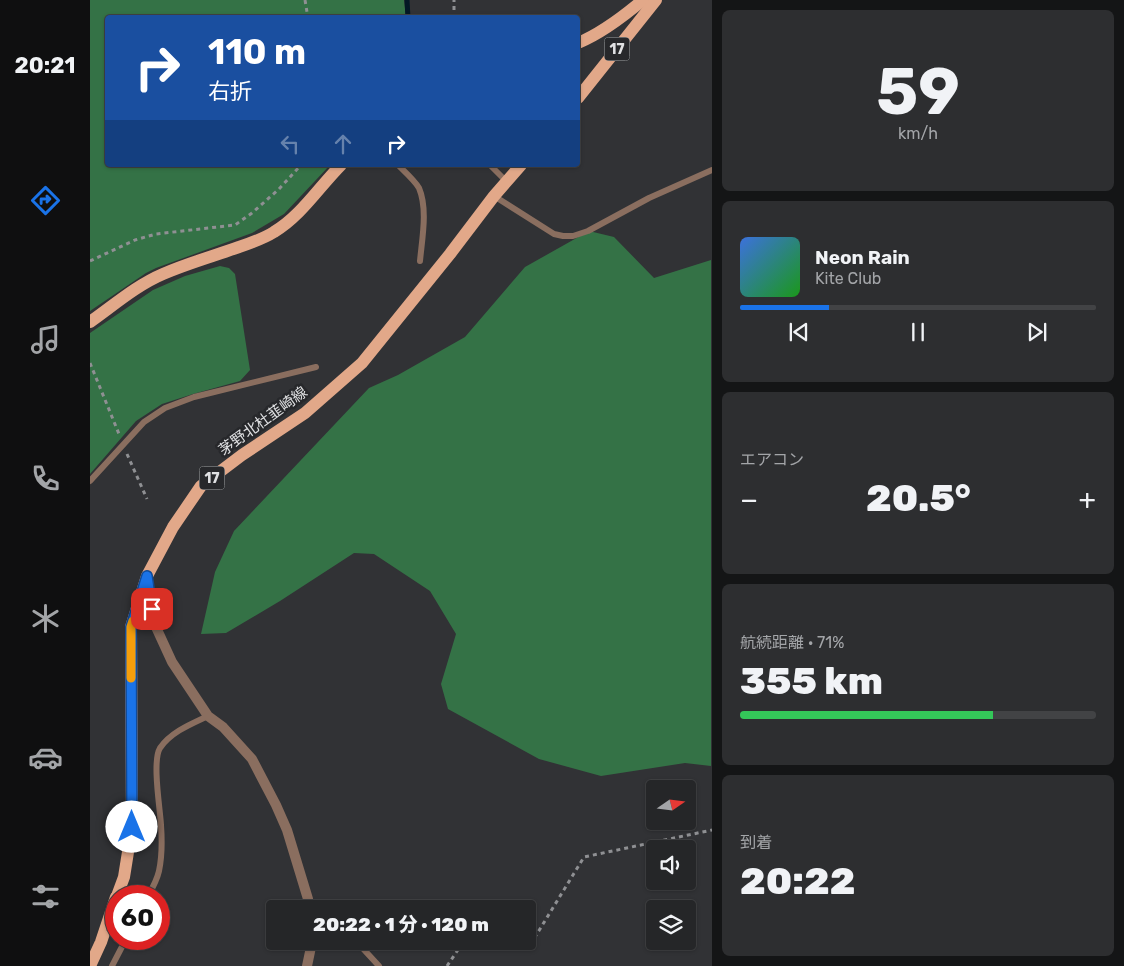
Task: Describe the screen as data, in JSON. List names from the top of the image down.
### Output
{
  "streets": {
    "main road": ["17", "茅野北杜韮崎線"]
  },
  "north": "right",
  "page": {
    "tabs": "20:21",
    "tile": [
      ["59", "km/h"],
      "エアコン",
      ["航続距離 · 71%", "355 km"],
      ["到着", "20:22"]
    ],
    "turn": ["110 m", "右折"],
    "song": ["Neon Rain", "Kite Club"],
    "heat": ["−", "20.5°", "+"],
    "limit": "60",
    "trip": "20:22 · 1 分 · 120 m"
  }
}
